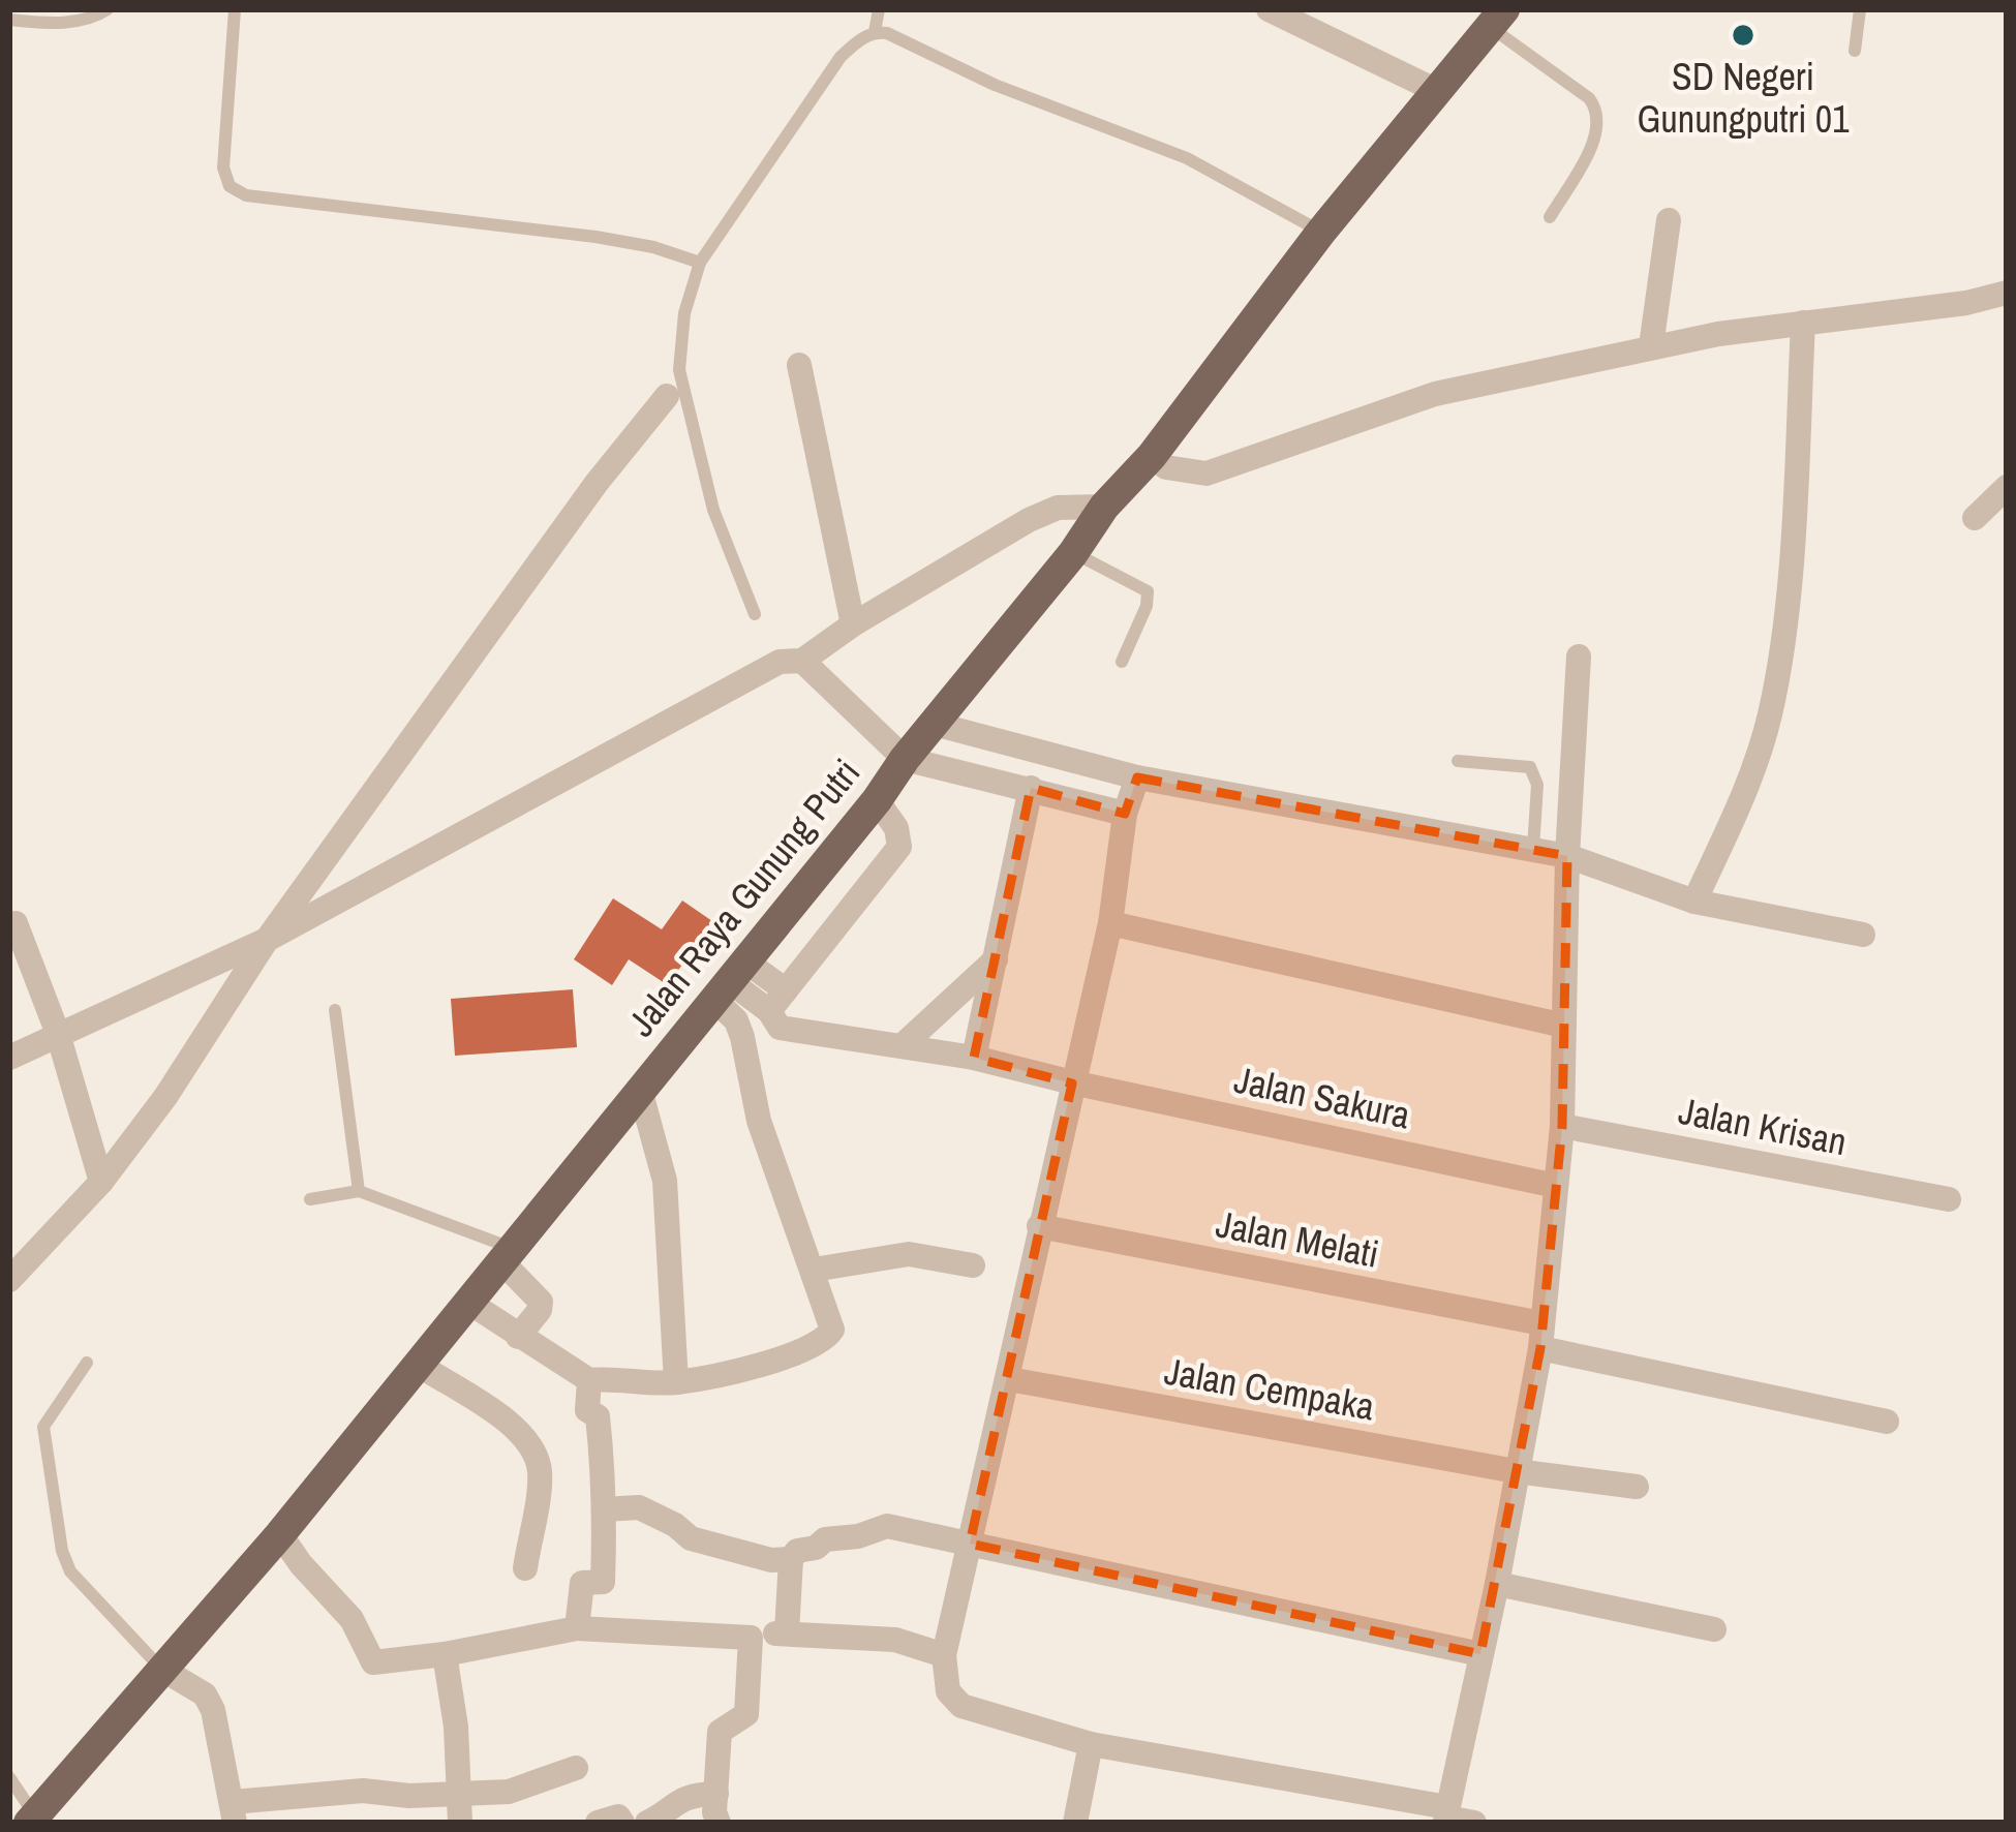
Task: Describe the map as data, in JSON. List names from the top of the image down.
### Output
{
  "streets": {
    "main road": ["Jalan Raya Gunung Putri"],
    "street": [
      "Jalan Sakura",
      "Jalan Krisan",
      "Jalan Melati",
      "Jalan Cempaka"
    ]
  },
  "crossings": [
    ["Jalan Raya Gunung Putri", "Jalan Sakura"]
  ],
  "places": ["SD Negeri Gunungputri 01"]
}
